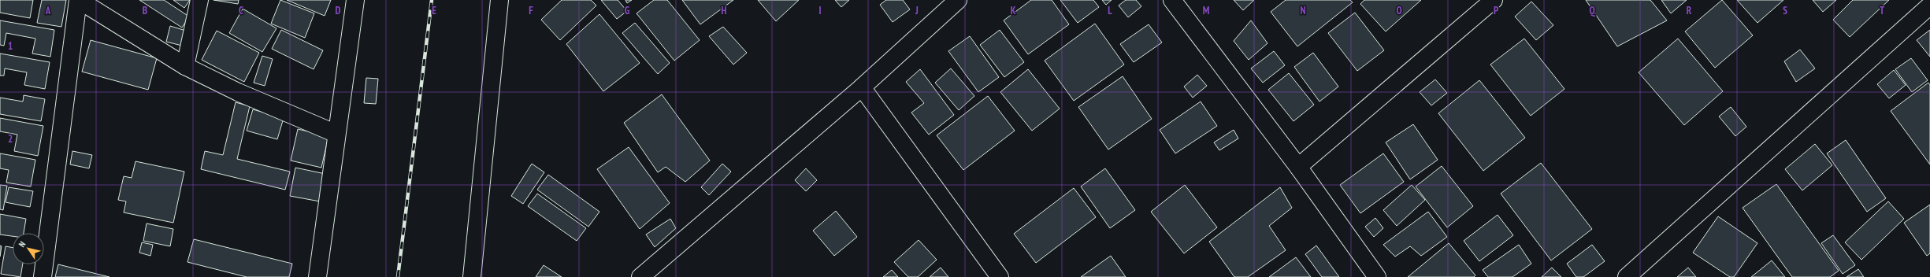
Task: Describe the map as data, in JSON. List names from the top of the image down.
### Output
{
  "north": "top left",
  "grid": {
    "columns": [
      "A",
      "B",
      "C",
      "D",
      "E",
      "F",
      "G",
      "H",
      "I",
      "J",
      "K",
      "L",
      "M",
      "N",
      "O",
      "P",
      "Q",
      "R",
      "S",
      "T"
    ],
    "rows": ["1", "2"]
  }
}
